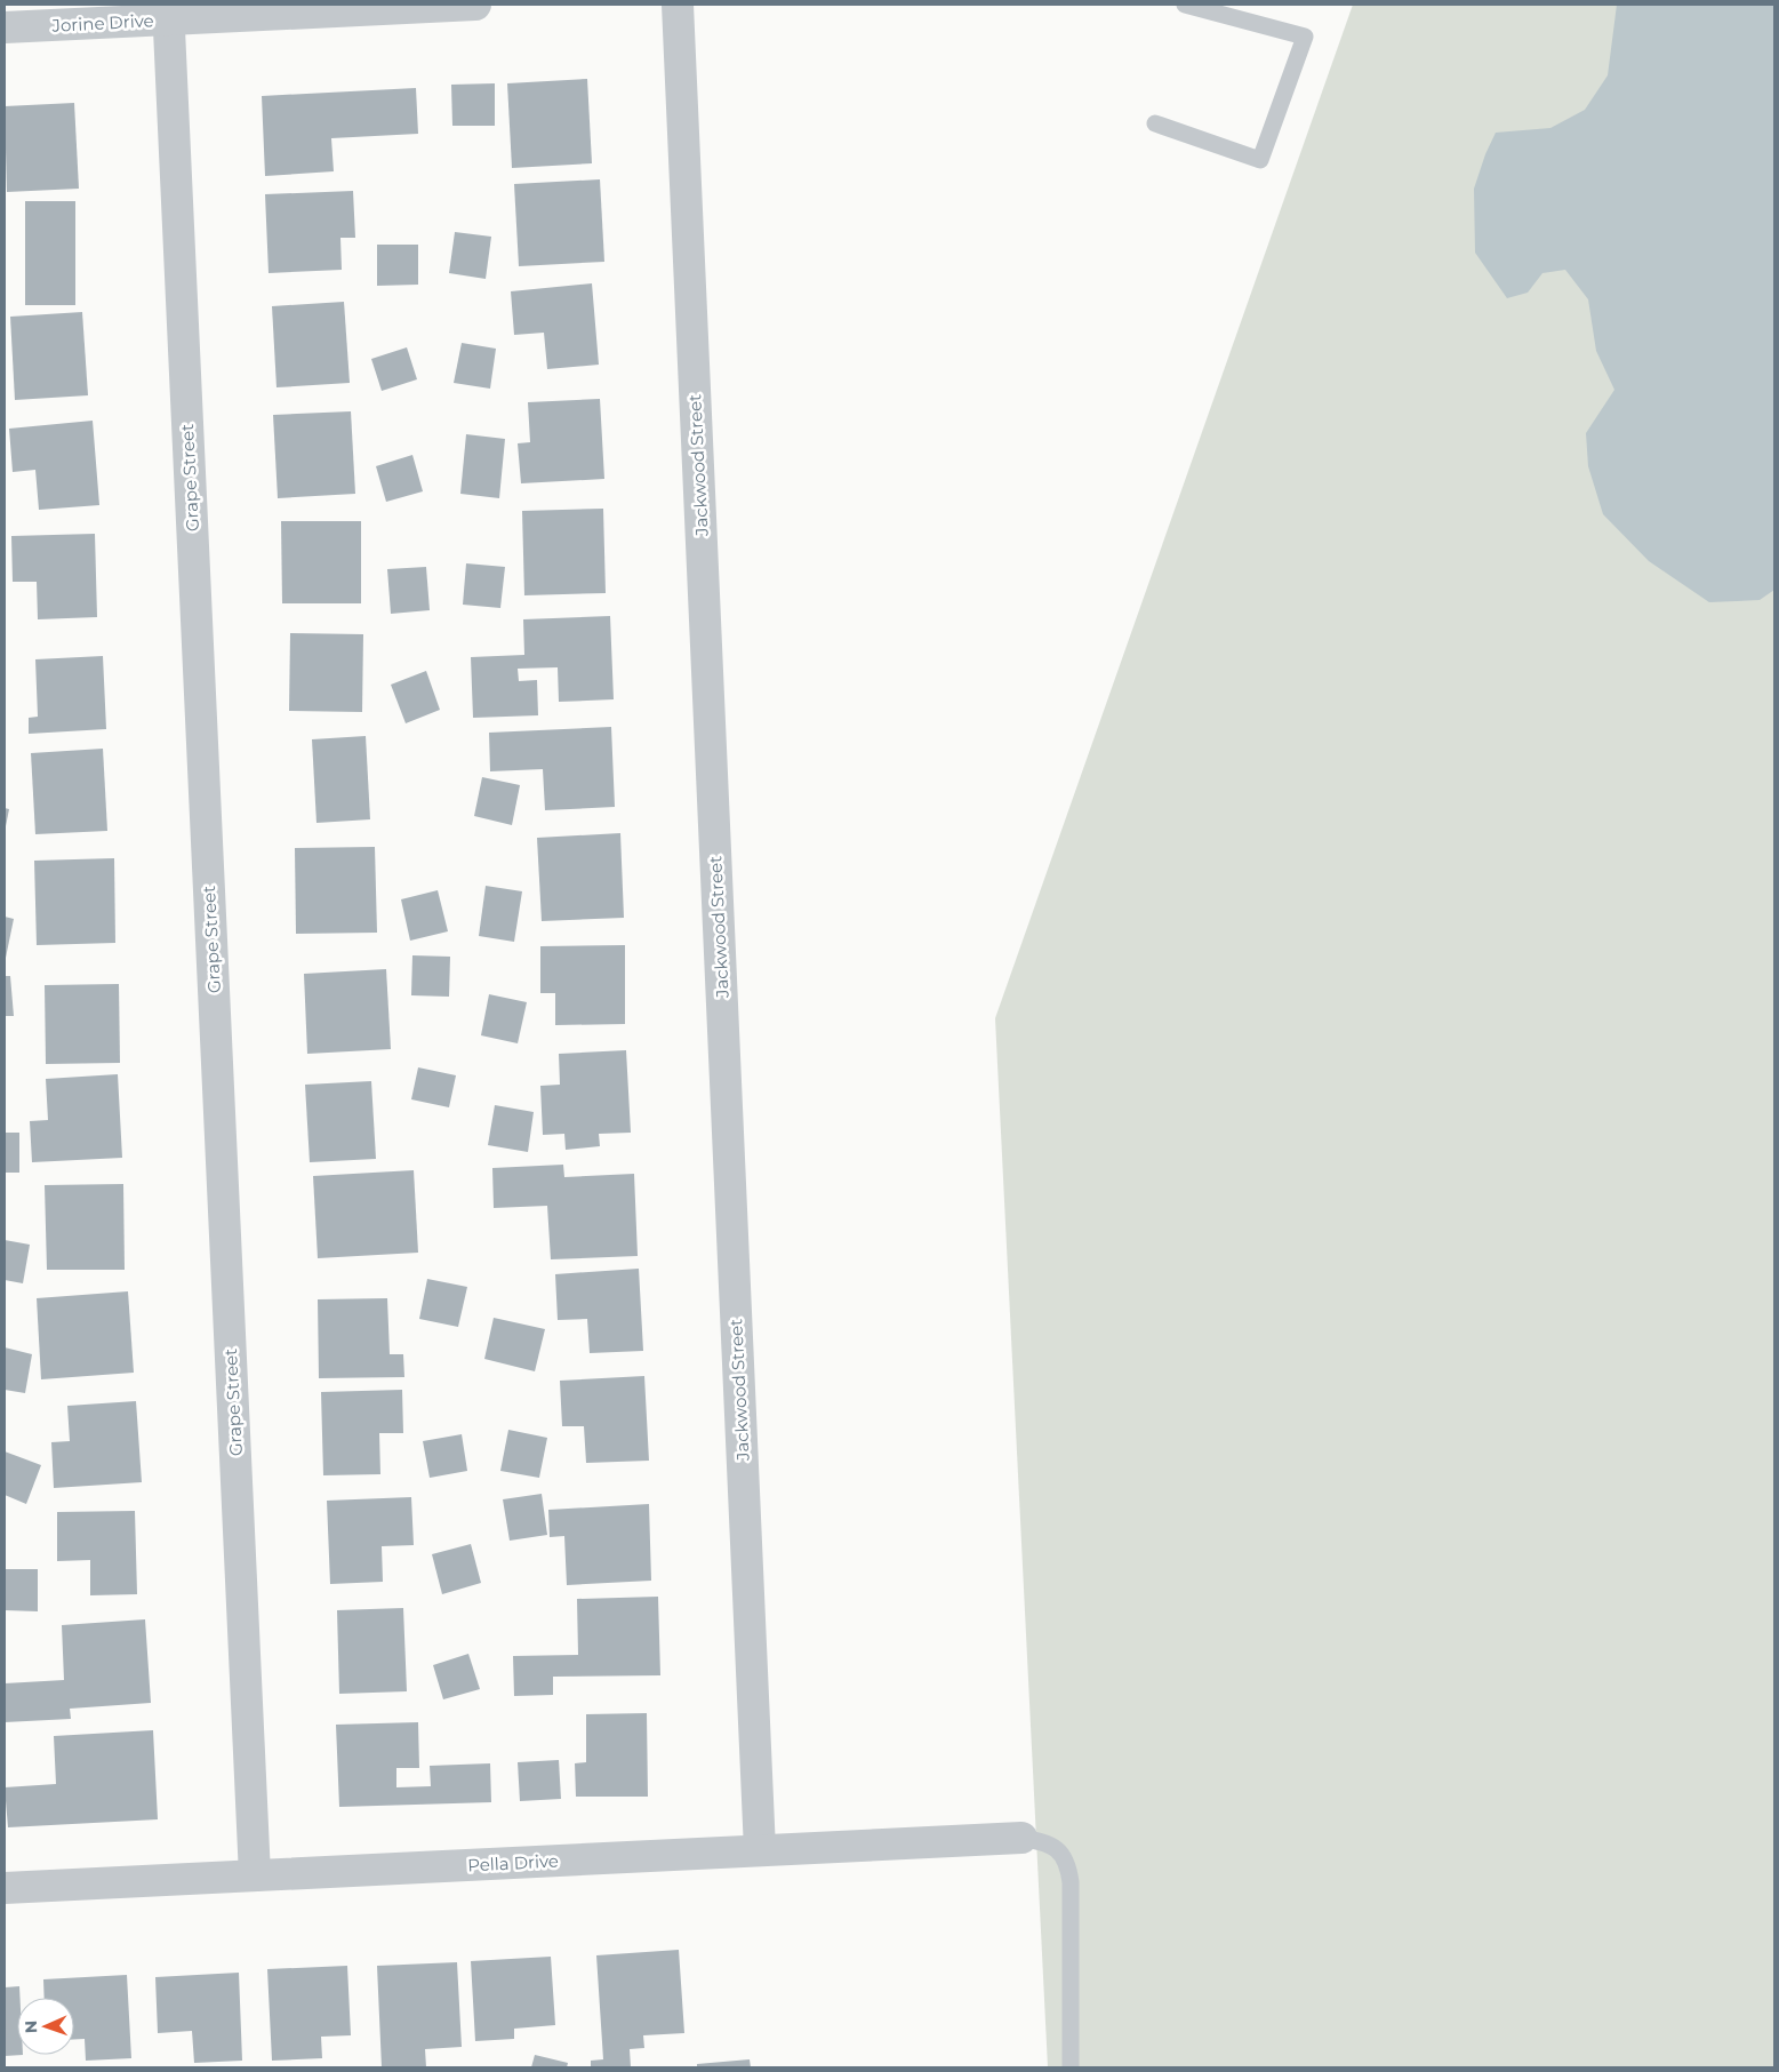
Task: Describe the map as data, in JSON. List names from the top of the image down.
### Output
{
  "streets": {
    "street": [
      "Jorine Drive",
      "Jackwood Street",
      "Grape Street",
      "Pella Drive"
    ]
  },
  "crossings": [
    ["Jorine Drive", "Grape Street"],
    ["Jackwood Street", "Pella Drive"],
    ["Grape Street", "Pella Drive"]
  ],
  "north": "left"
}
